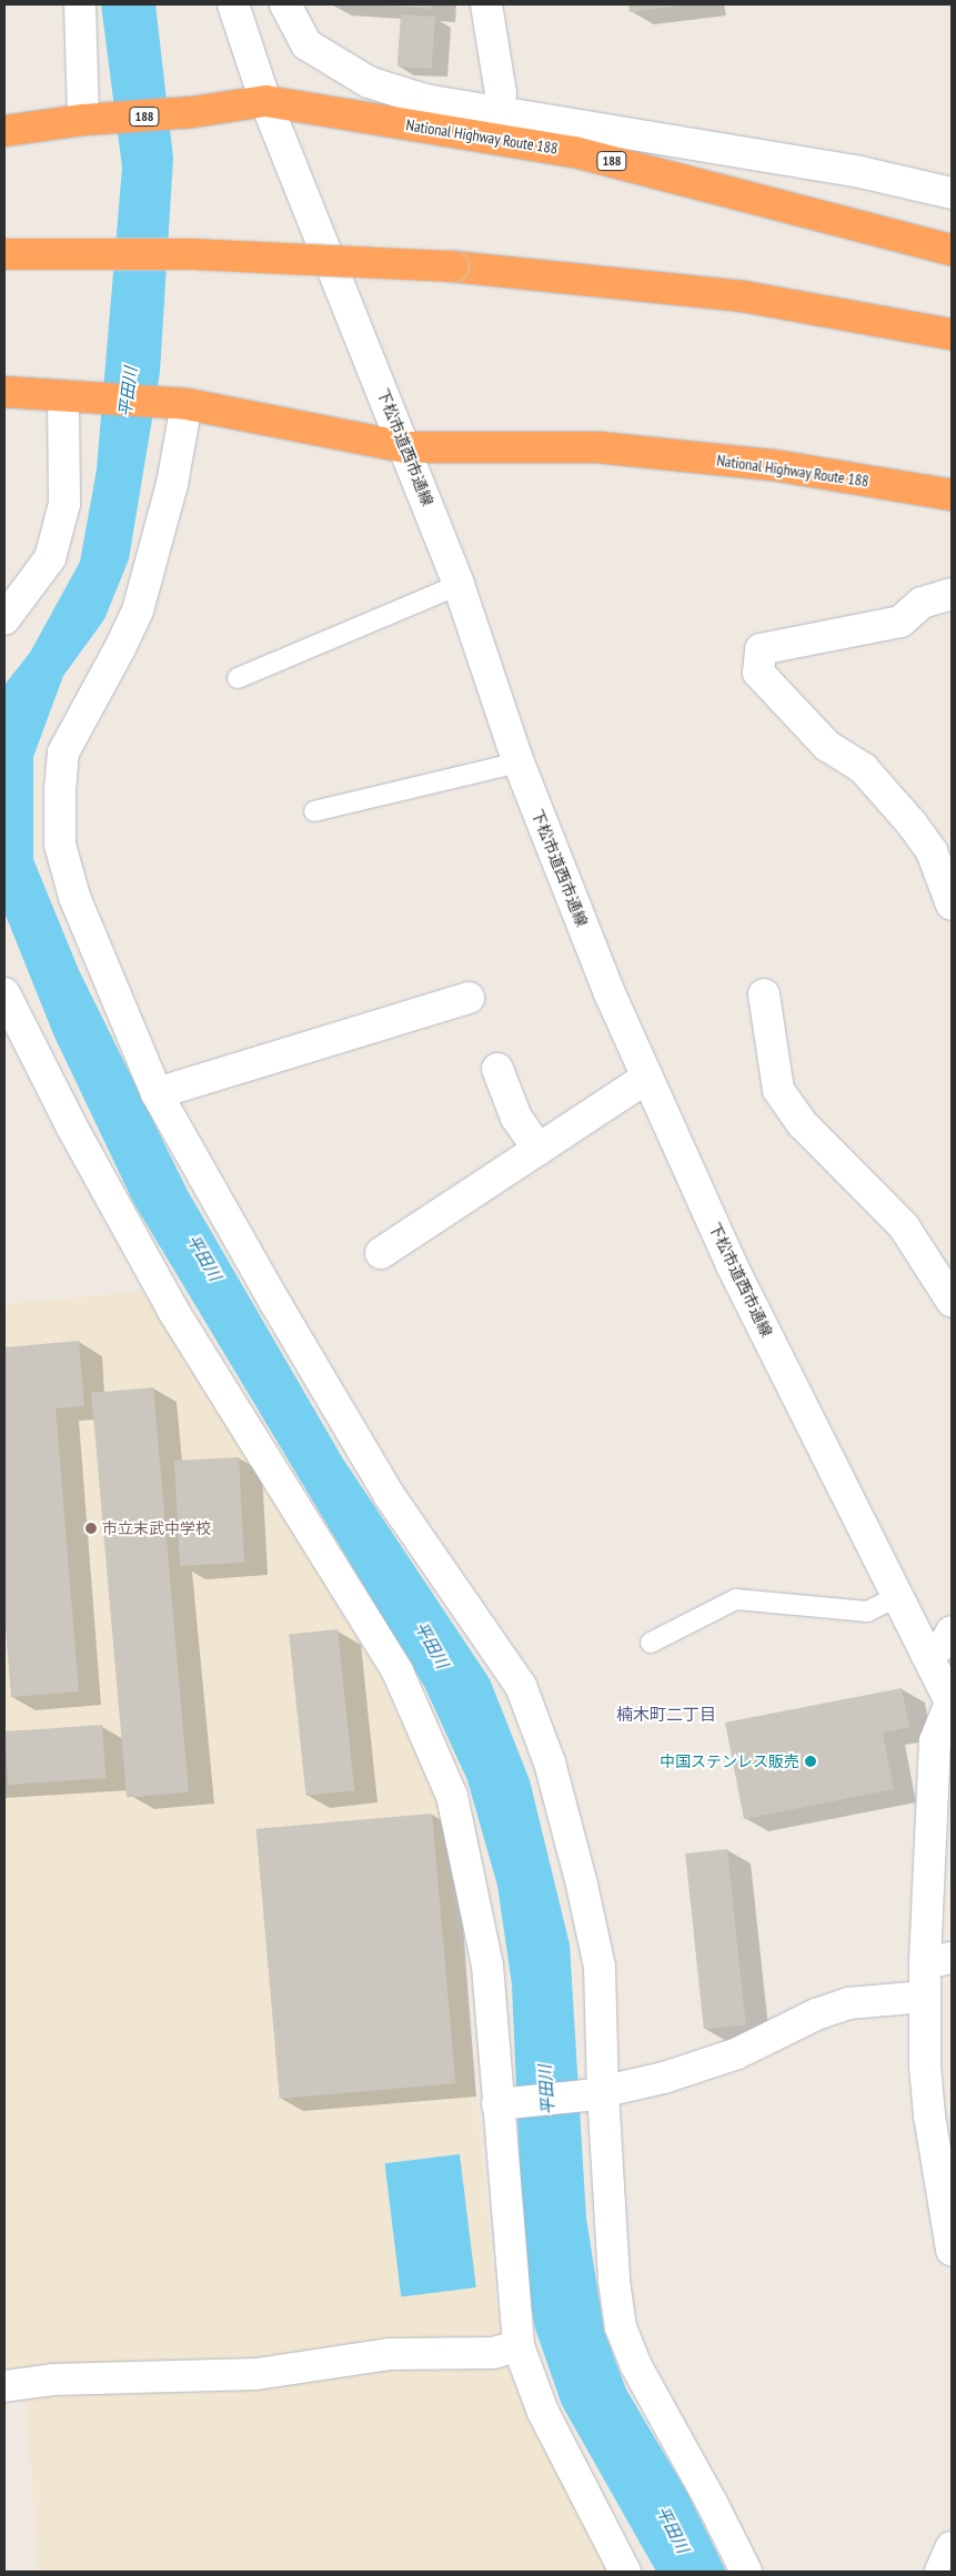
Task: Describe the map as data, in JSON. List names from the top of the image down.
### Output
{
  "streets": {
    "highway": ["188", "National Highway Route 188"],
    "street": ["下松市道西市通線"]
  },
  "crossings": [
    ["National Highway Route 188", "下松市道西市通線"]
  ],
  "districts": ["楠木町二丁目"],
  "water": ["平田川"],
  "places": ["市立末武中学校", "中国ステンレス販売"]
}
